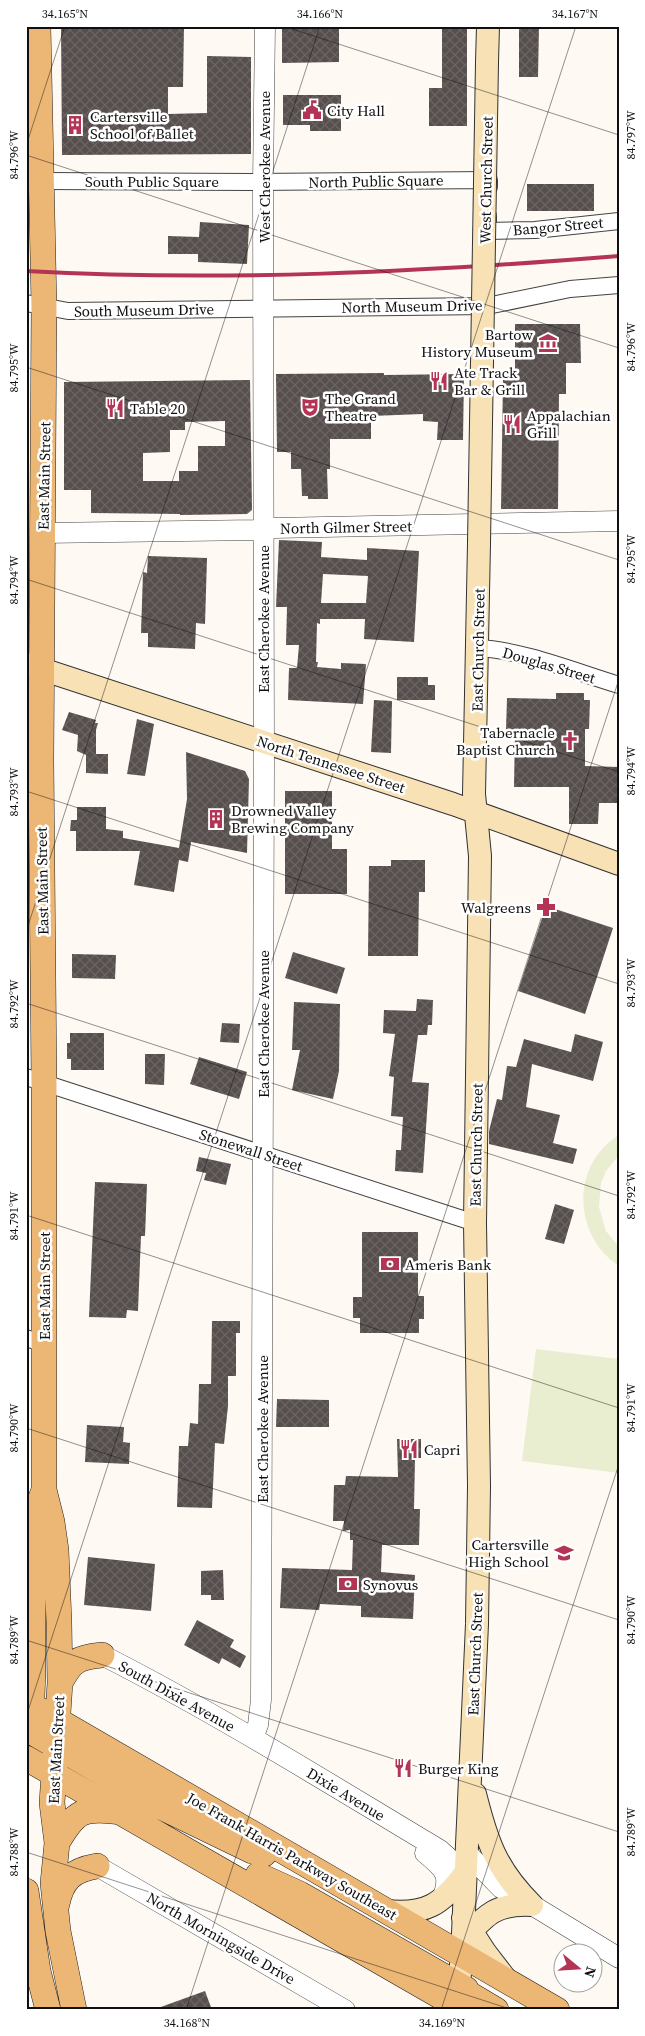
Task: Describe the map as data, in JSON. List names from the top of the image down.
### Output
{
  "streets": {
    "main road": [
      "West Church Street",
      "East Main Street",
      "East Church Street",
      "North Tennessee Street",
      "Joe Frank Harris Parkway Southeast"
    ],
    "street": [
      "West Cherokee Avenue",
      "South Public Square",
      "North Public Square",
      "Bangor Street",
      "North Museum Drive",
      "South Museum Drive",
      "North Gilmer Street",
      "East Cherokee Avenue",
      "Douglas Street",
      "Stonewall Street",
      "South Dixie Avenue",
      "Dixie Avenue",
      "North Morningside Drive"
    ]
  },
  "crossings": [
    ["West Cherokee Avenue", "South Public Square"],
    ["West Cherokee Avenue", "North Public Square"],
    ["West Cherokee Avenue", "North Museum Drive"],
    ["West Cherokee Avenue", "South Museum Drive"],
    ["West Cherokee Avenue", "East Cherokee Avenue"],
    ["West Church Street", "East Church Street"],
    ["South Public Square", "North Public Square"],
    ["South Public Square", "East Main Street"],
    ["North Public Square", "Bangor Street"],
    ["North Museum Drive", "South Museum Drive"],
    ["North Museum Drive", "East Cherokee Avenue"],
    ["North Museum Drive", "East Church Street"],
    ["South Museum Drive", "East Main Street"],
    ["South Museum Drive", "East Cherokee Avenue"],
    ["East Main Street", "North Gilmer Street"],
    ["East Main Street", "North Tennessee Street"],
    ["East Main Street", "Stonewall Street"],
    ["East Main Street", "Joe Frank Harris Parkway Southeast"],
    ["North Gilmer Street", "East Cherokee Avenue"],
    ["North Gilmer Street", "East Church Street"],
    ["East Cherokee Avenue", "North Tennessee Street"],
    ["East Cherokee Avenue", "Stonewall Street"],
    ["East Cherokee Avenue", "South Dixie Avenue"],
    ["East Cherokee Avenue", "Dixie Avenue"],
    ["East Church Street", "Douglas Street"],
    ["East Church Street", "North Tennessee Street"],
    ["East Church Street", "Stonewall Street"],
    ["East Church Street", "Dixie Avenue"],
    ["East Church Street", "Joe Frank Harris Parkway Southeast"],
    ["South Dixie Avenue", "Dixie Avenue"]
  ],
  "places": {
    "public building": ["City Hall"],
    "building": ["Cartersville School of Ballet", "Drowned Valley Brewing Company"],
    "museum": ["Bartow History Museum"],
    "restaurant": [
      "Ate Track Bar & Grill",
      "Table 20",
      "Appalachian Grill",
      "Capri",
      "Burger King"
    ],
    "theatre": ["The Grand Theatre"],
    "church": ["Tabernacle Baptist Church"],
    "pharmacy": ["Walgreens"],
    "bank": ["Ameris Bank", "Synovus"],
    "school or university": ["Cartersville High School"]
  },
  "north": "right",
  "coordinates": [
    "34.165°N",
    "34.166°N",
    "34.167°N",
    "84.797°W",
    "84.796°W",
    "84.795°W",
    "84.794°W",
    "84.793°W",
    "84.792°W",
    "84.791°W",
    "84.790°W",
    "84.789°W",
    "84.788°W",
    "34.168°N",
    "34.169°N"
  ]
}
